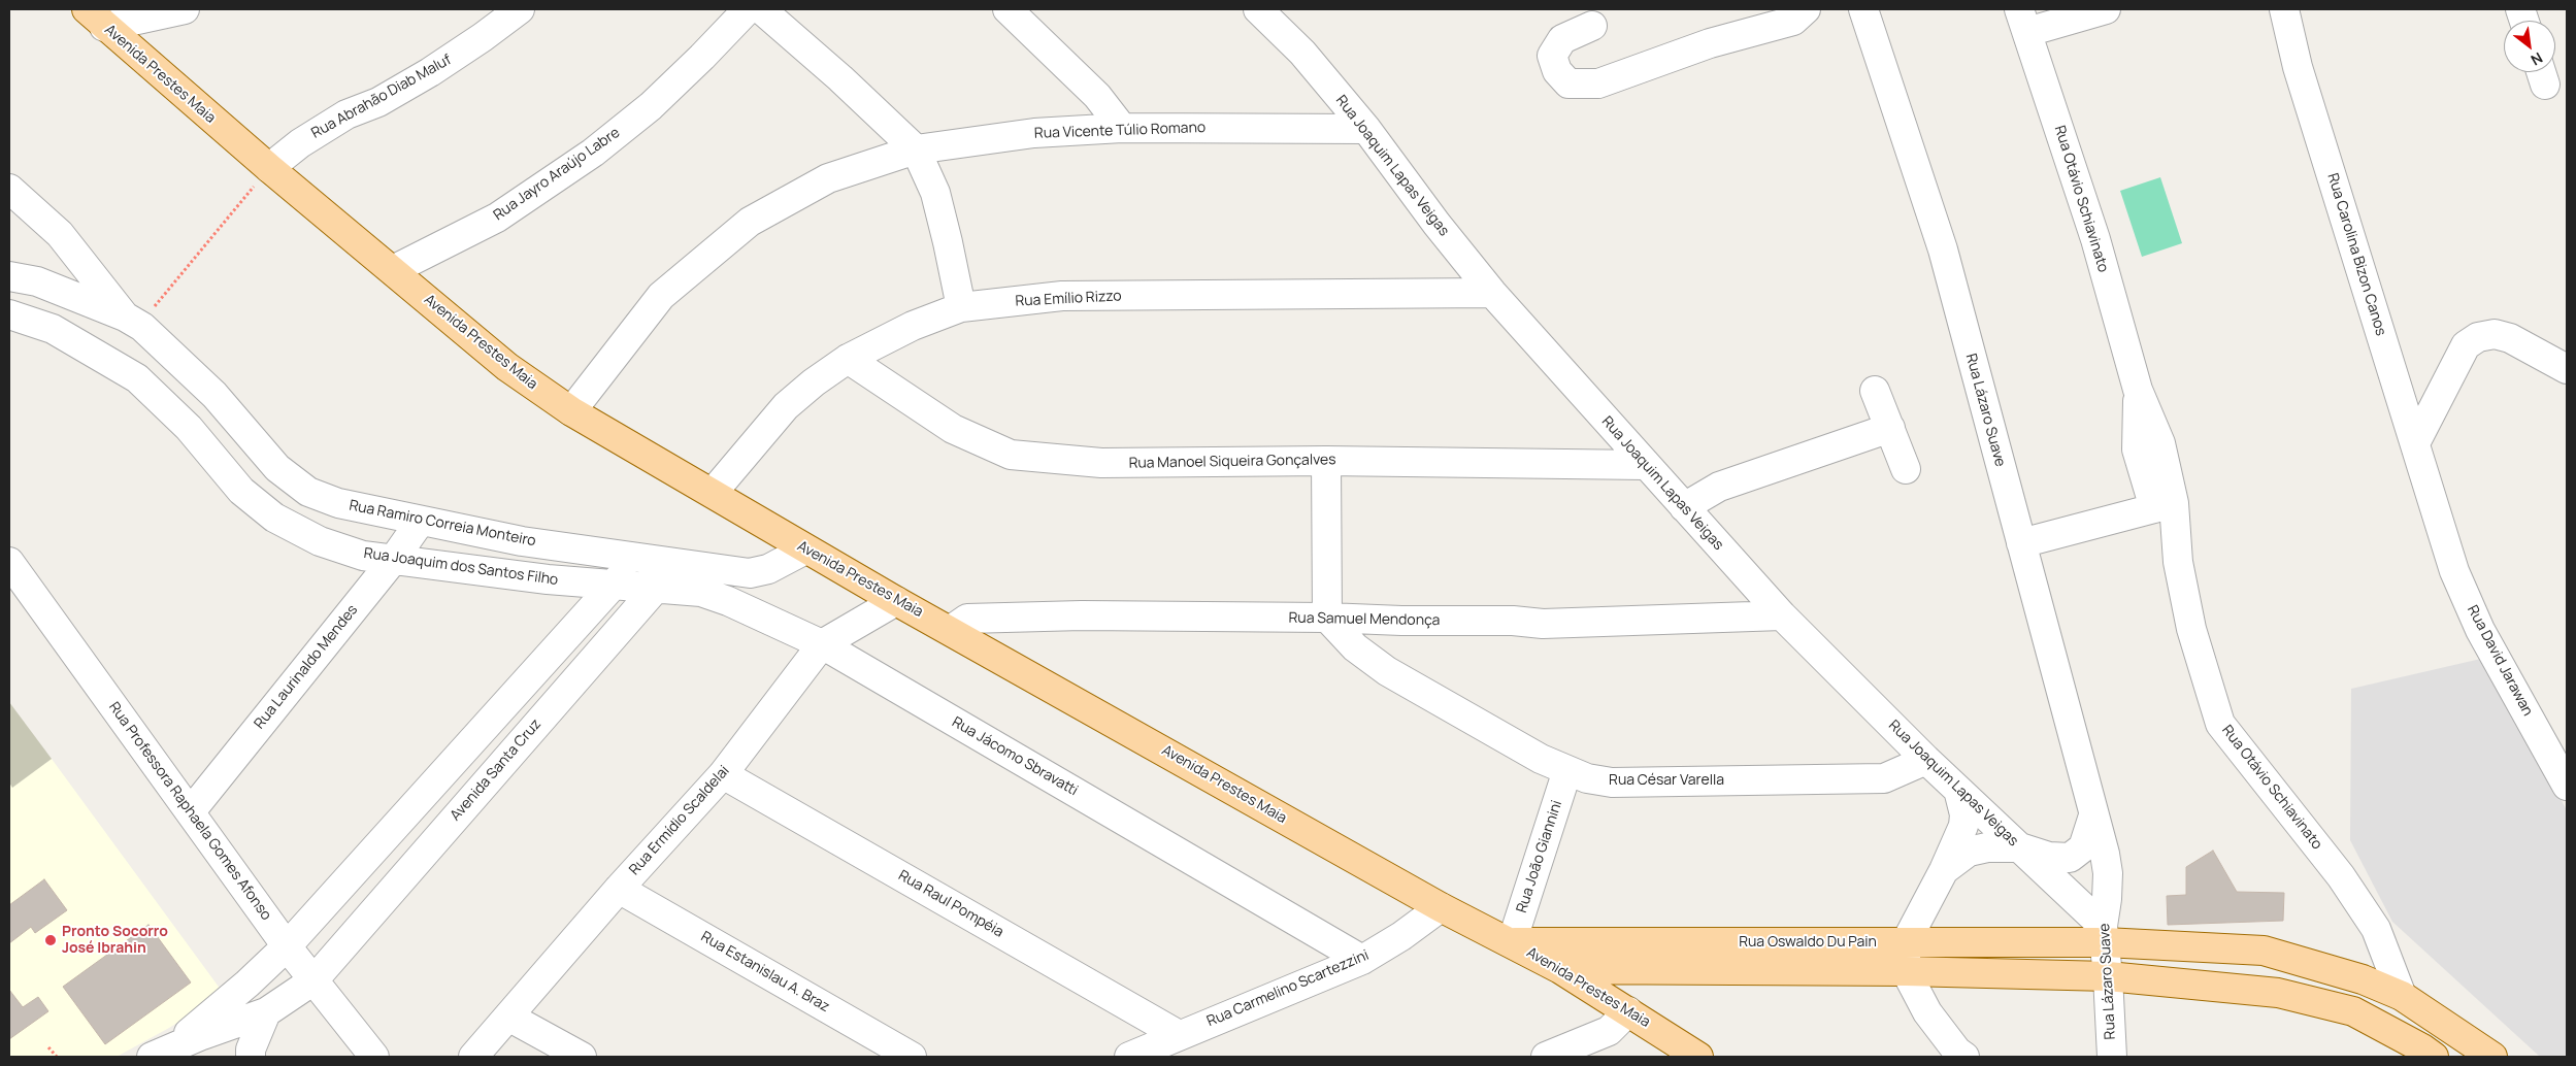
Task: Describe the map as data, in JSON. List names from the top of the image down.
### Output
{
  "streets": {
    "main road": ["Avenida Prestes Maia", "Rua Oswaldo Du Pain"],
    "street": [
      "Rua Abrahão Diab Maluf",
      "Rua Vicente Túlio Romano",
      "Rua Joaquim Lapas Veigas",
      "Rua Jayro Araújo Labre",
      "Rua Otávio Schiavinato",
      "Rua Carolina Bizon Canos",
      "Rua Emílio Rizzo",
      "Rua Lázaro Suave",
      "Rua Manoel Siqueira Gonçalves",
      "Rua Ramiro Correia Monteiro",
      "Rua Joaquim dos Santos Filho",
      "Rua Samuel Mendonça",
      "Rua David Jarawan",
      "Rua Laurinaldo Mendes",
      "Rua Jácomo Sbravatti",
      "Avenida Santa Cruz",
      "Rua César Varella",
      "Rua Professora Raphaela Gomes Afonso",
      "Rua Ermídio Scaldelai",
      "Rua João Giannini",
      "Rua Raul Pompéia",
      "Rua Estanislau A. Braz",
      "Rua Carmelino Scartezzini"
    ]
  },
  "crossings": [
    ["Avenida Prestes Maia", "Rua Abrahão Diab Maluf"],
    ["Avenida Prestes Maia", "Rua Vicente Túlio Romano"],
    ["Avenida Prestes Maia", "Rua Jayro Araújo Labre"],
    ["Avenida Prestes Maia", "Rua Emílio Rizzo"],
    ["Avenida Prestes Maia", "Rua Ramiro Correia Monteiro"],
    ["Avenida Prestes Maia", "Rua Samuel Mendonça"],
    ["Avenida Prestes Maia", "Rua Ermídio Scaldelai"],
    ["Avenida Prestes Maia", "Rua João Giannini"],
    ["Avenida Prestes Maia", "Rua Oswaldo Du Pain"],
    ["Avenida Prestes Maia", "Rua Carmelino Scartezzini"],
    ["Rua Vicente Túlio Romano", "Rua Joaquim Lapas Veigas"],
    ["Rua Joaquim Lapas Veigas", "Rua Emílio Rizzo"],
    ["Rua Joaquim Lapas Veigas", "Rua Lázaro Suave"],
    ["Rua Joaquim Lapas Veigas", "Rua Manoel Siqueira Gonçalves"],
    ["Rua Joaquim Lapas Veigas", "Rua Samuel Mendonça"],
    ["Rua Joaquim Lapas Veigas", "Rua César Varella"],
    ["Rua Joaquim Lapas Veigas", "Rua Oswaldo Du Pain"],
    ["Rua Otávio Schiavinato", "Rua Oswaldo Du Pain"],
    ["Rua Carolina Bizon Canos", "Rua David Jarawan"],
    ["Rua Emílio Rizzo", "Rua Manoel Siqueira Gonçalves"],
    ["Rua Lázaro Suave", "Rua Oswaldo Du Pain"],
    ["Rua Ramiro Correia Monteiro", "Rua Laurinaldo Mendes"],
    ["Rua Ramiro Correia Monteiro", "Avenida Santa Cruz"],
    ["Rua Joaquim dos Santos Filho", "Rua Laurinaldo Mendes"],
    ["Rua Joaquim dos Santos Filho", "Rua Jácomo Sbravatti"],
    ["Rua Joaquim dos Santos Filho", "Avenida Santa Cruz"],
    ["Rua Samuel Mendonça", "Rua César Varella"],
    ["Rua Laurinaldo Mendes", "Rua Professora Raphaela Gomes Afonso"],
    ["Rua Jácomo Sbravatti", "Avenida Santa Cruz"],
    ["Rua Jácomo Sbravatti", "Rua Ermídio Scaldelai"],
    ["Rua Jácomo Sbravatti", "Rua Carmelino Scartezzini"],
    ["Avenida Santa Cruz", "Rua Professora Raphaela Gomes Afonso"],
    ["Rua César Varella", "Rua João Giannini"],
    ["Rua Ermídio Scaldelai", "Rua Raul Pompéia"],
    ["Rua Ermídio Scaldelai", "Rua Estanislau A. Braz"],
    ["Rua João Giannini", "Rua Oswaldo Du Pain"],
    ["Rua Raul Pompéia", "Rua Carmelino Scartezzini"]
  ],
  "places": ["Pronto Socorro José Ibrahin"],
  "north": "bottom right"
}
